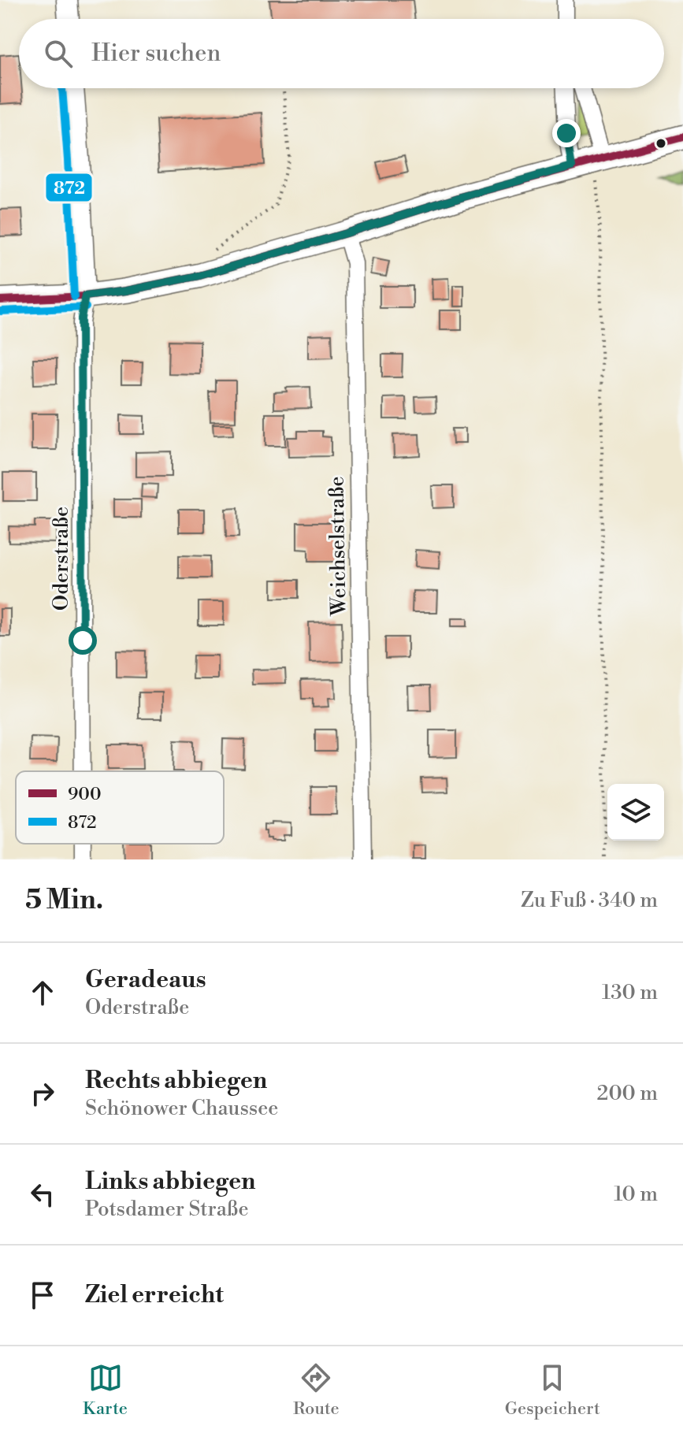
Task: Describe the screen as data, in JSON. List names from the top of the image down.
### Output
{
  "streets": {
    "street": ["Weichselstraße", "Oderstraße"]
  },
  "lines": ["transit line 872", "transit line 900"],
  "legend": ["900", "872"],
  "page": {
    "search": "Hier suchen",
    "heading": ["5 Min.", "Zu Fuß · 340 m"],
    "list": [
      ["Geradeaus", "Oderstraße", "130 m"],
      ["Rechts abbiegen", "Schönower Chaussee", "200 m"],
      ["Links abbiegen", "Potsdamer Straße", "10 m"],
      "Ziel erreicht"
    ],
    "nav": ["Karte", "Route", "Gespeichert"]
  }
}
